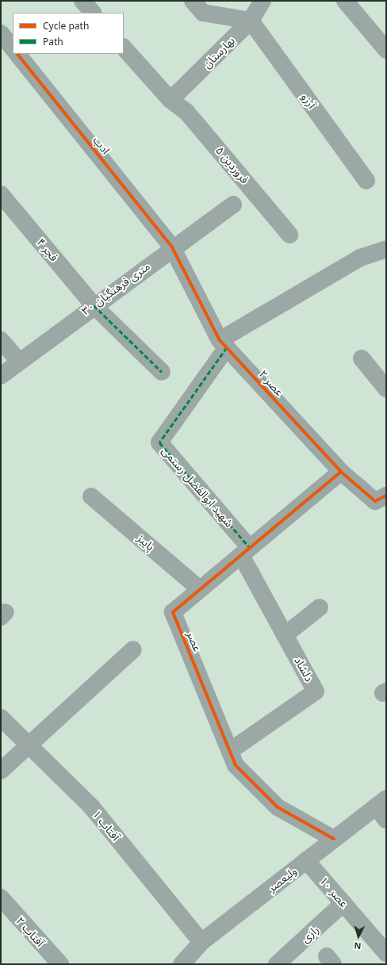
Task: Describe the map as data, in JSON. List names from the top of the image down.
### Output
{
  "streets": {
    "street": [
      "بهارستان",
      "آرزو",
      "ادب",
      "فروردین ۵",
      "فجر ۴",
      "۳۰ متری فرهنگیان",
      "عصر ۲",
      "شهید ابوالفضل رستمی",
      "پاییز",
      "عصر",
      "دلشاد",
      "آفتاب ۱",
      "ولیعصر",
      "عصر ۱۰",
      "آفتاب ۲",
      "رازی"
    ]
  },
  "crossings": [
    ["بهارستان", "آرزو"],
    ["بهارستان", "فروردین ۵"],
    ["ادب", "۳۰ متری فرهنگیان"],
    ["ادب", "عصر ۲"],
    ["فجر ۴", "۳۰ متری فرهنگیان"],
    ["۳۰ متری فرهنگیان", "عصر ۲"],
    ["عصر ۲", "شهید ابوالفضل رستمی"],
    ["عصر ۲", "عصر"],
    ["شهید ابوالفضل رستمی", "عصر"],
    ["شهید ابوالفضل رستمی", "دلشاد"],
    ["پاییز", "عصر"],
    ["عصر", "دلشاد"],
    ["عصر", "ولیعصر"],
    ["آفتاب ۱", "ولیعصر"],
    ["ولیعصر", "عصر ۱۰"],
    ["عصر ۱۰", "رازی"]
  ],
  "legend": ["Cycle path", "Path"],
  "north": "bottom"
}
